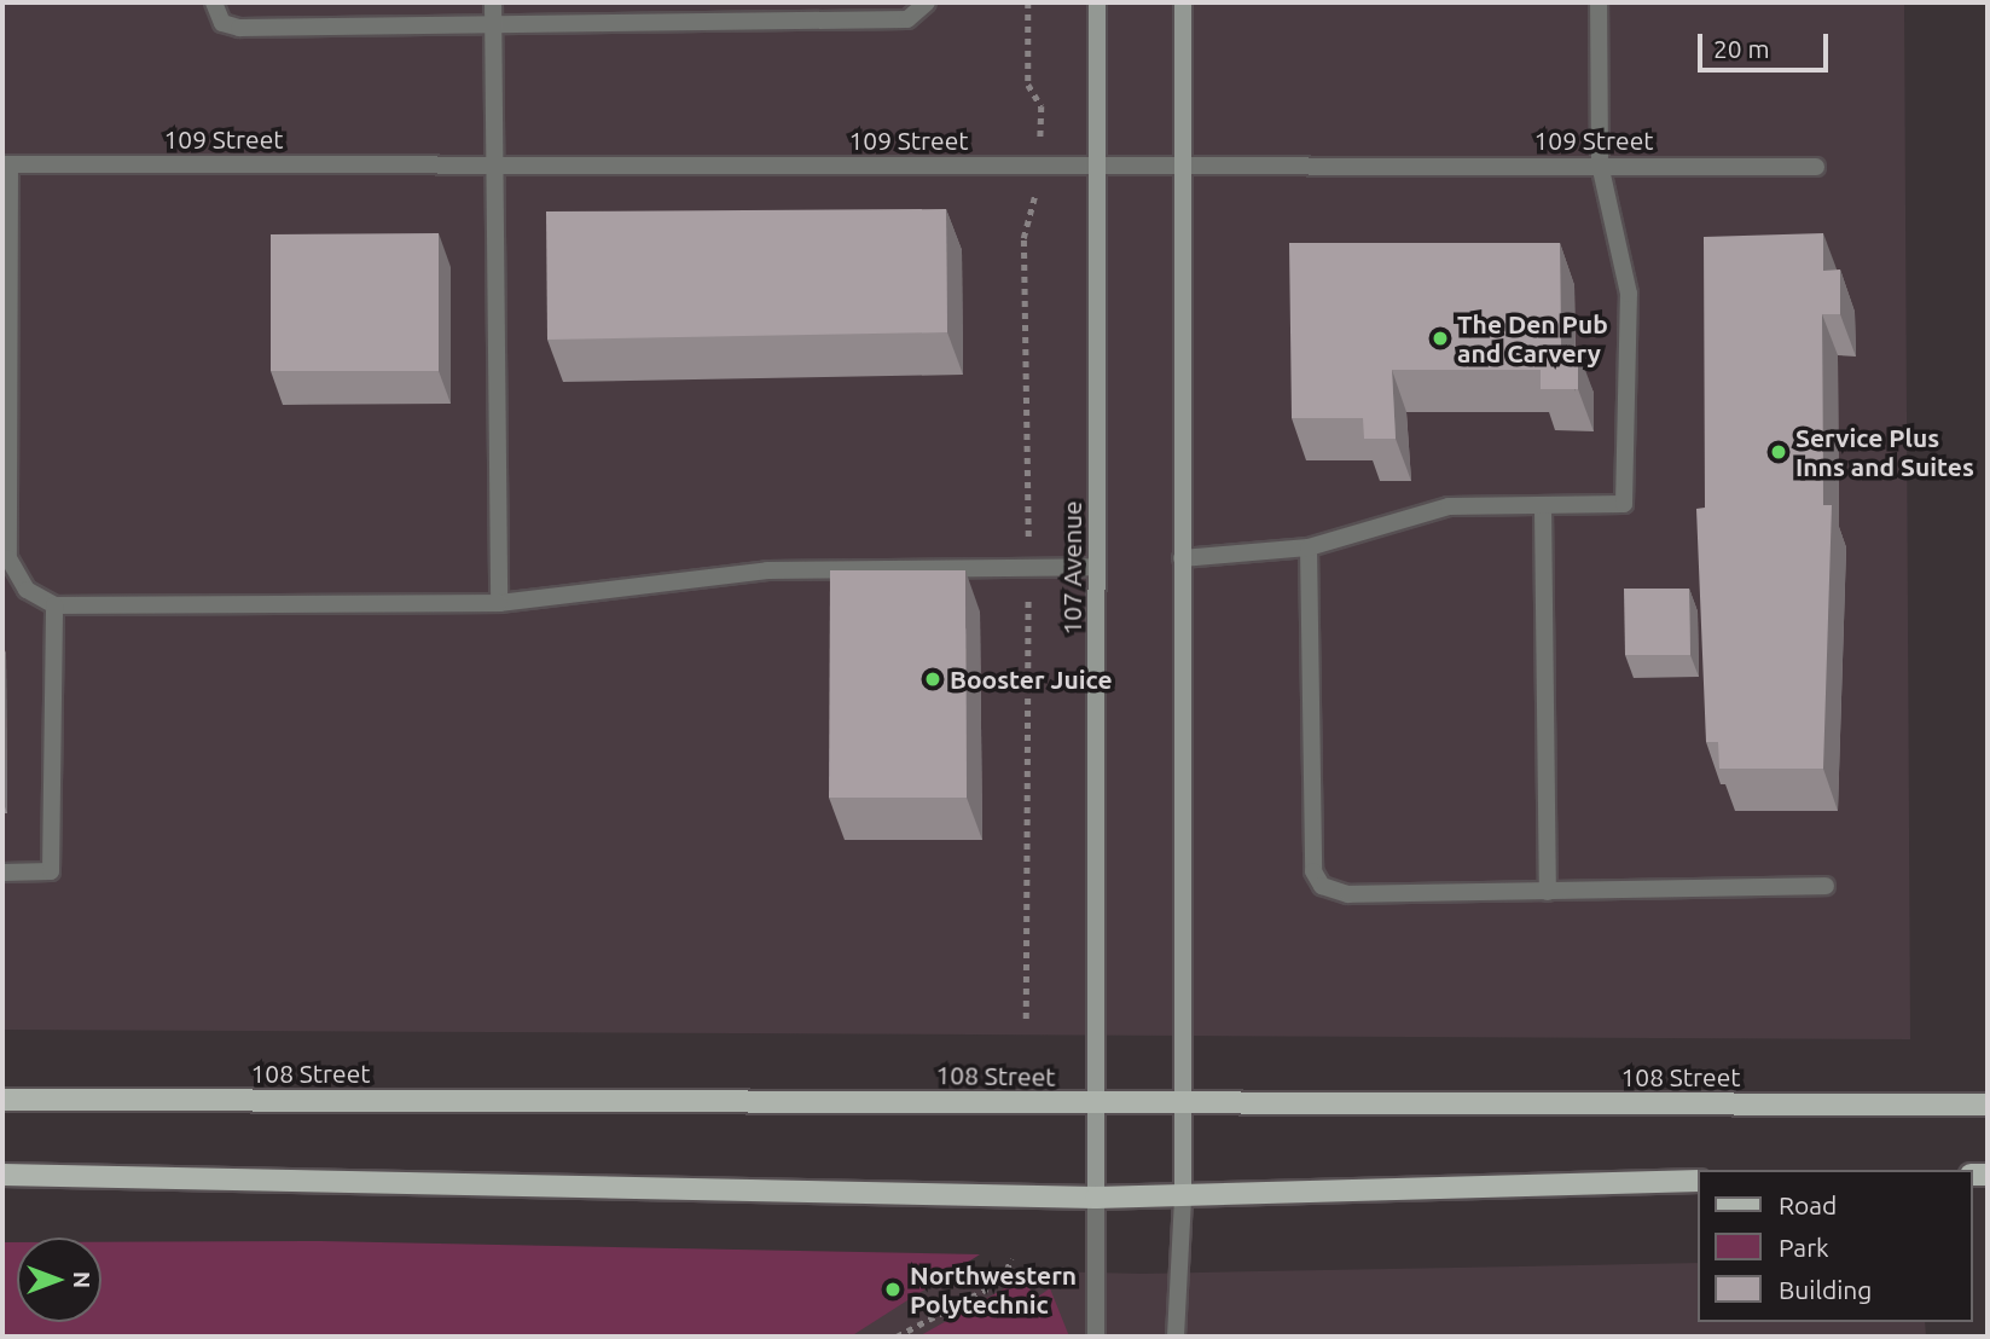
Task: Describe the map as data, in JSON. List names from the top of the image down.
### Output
{
  "streets": {
    "main road": ["107 Avenue", "108 Street"],
    "street": ["109 Street"]
  },
  "crossings": [
    ["109 Street", "107 Avenue"],
    ["107 Avenue", "108 Street"]
  ],
  "places": [
    "The Den Pub and Carvery",
    "Service Plus Inns and Suites",
    "Booster Juice",
    "Northwestern Polytechnic"
  ],
  "legend": ["Road", "Park", "Building"],
  "scale_bar": "20 m",
  "north": "right"
}
